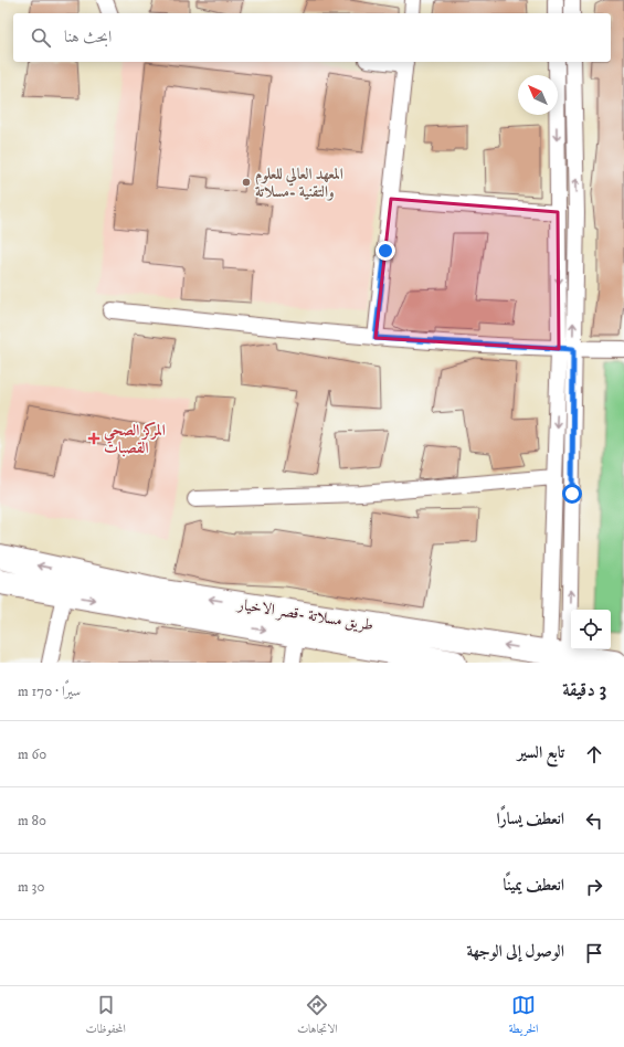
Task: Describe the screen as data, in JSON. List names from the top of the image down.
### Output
{
  "streets": {
    "main road": ["طريق مسلاتة -قصر الاخيار"]
  },
  "places": {
    "other": ["المعهد العالي للعلوم والتقنية -مسلاتة"],
    "health": ["المركز الصحي القصبات"]
  },
  "north": "top left",
  "page": {
    "search": "ابحث هنا",
    "heading": ["3 دقيقة", "سيرًا · 170 m"],
    "list": [
      ["تابع السير", "60 m"],
      ["انعطف يسارًا", "80 m"],
      ["انعطف يمينًا", "30 m"],
      "الوصول إلى الوجهة"
    ],
    "nav": ["الخريطة", "الاتجاهات", "المحفوظات"]
  }
}
